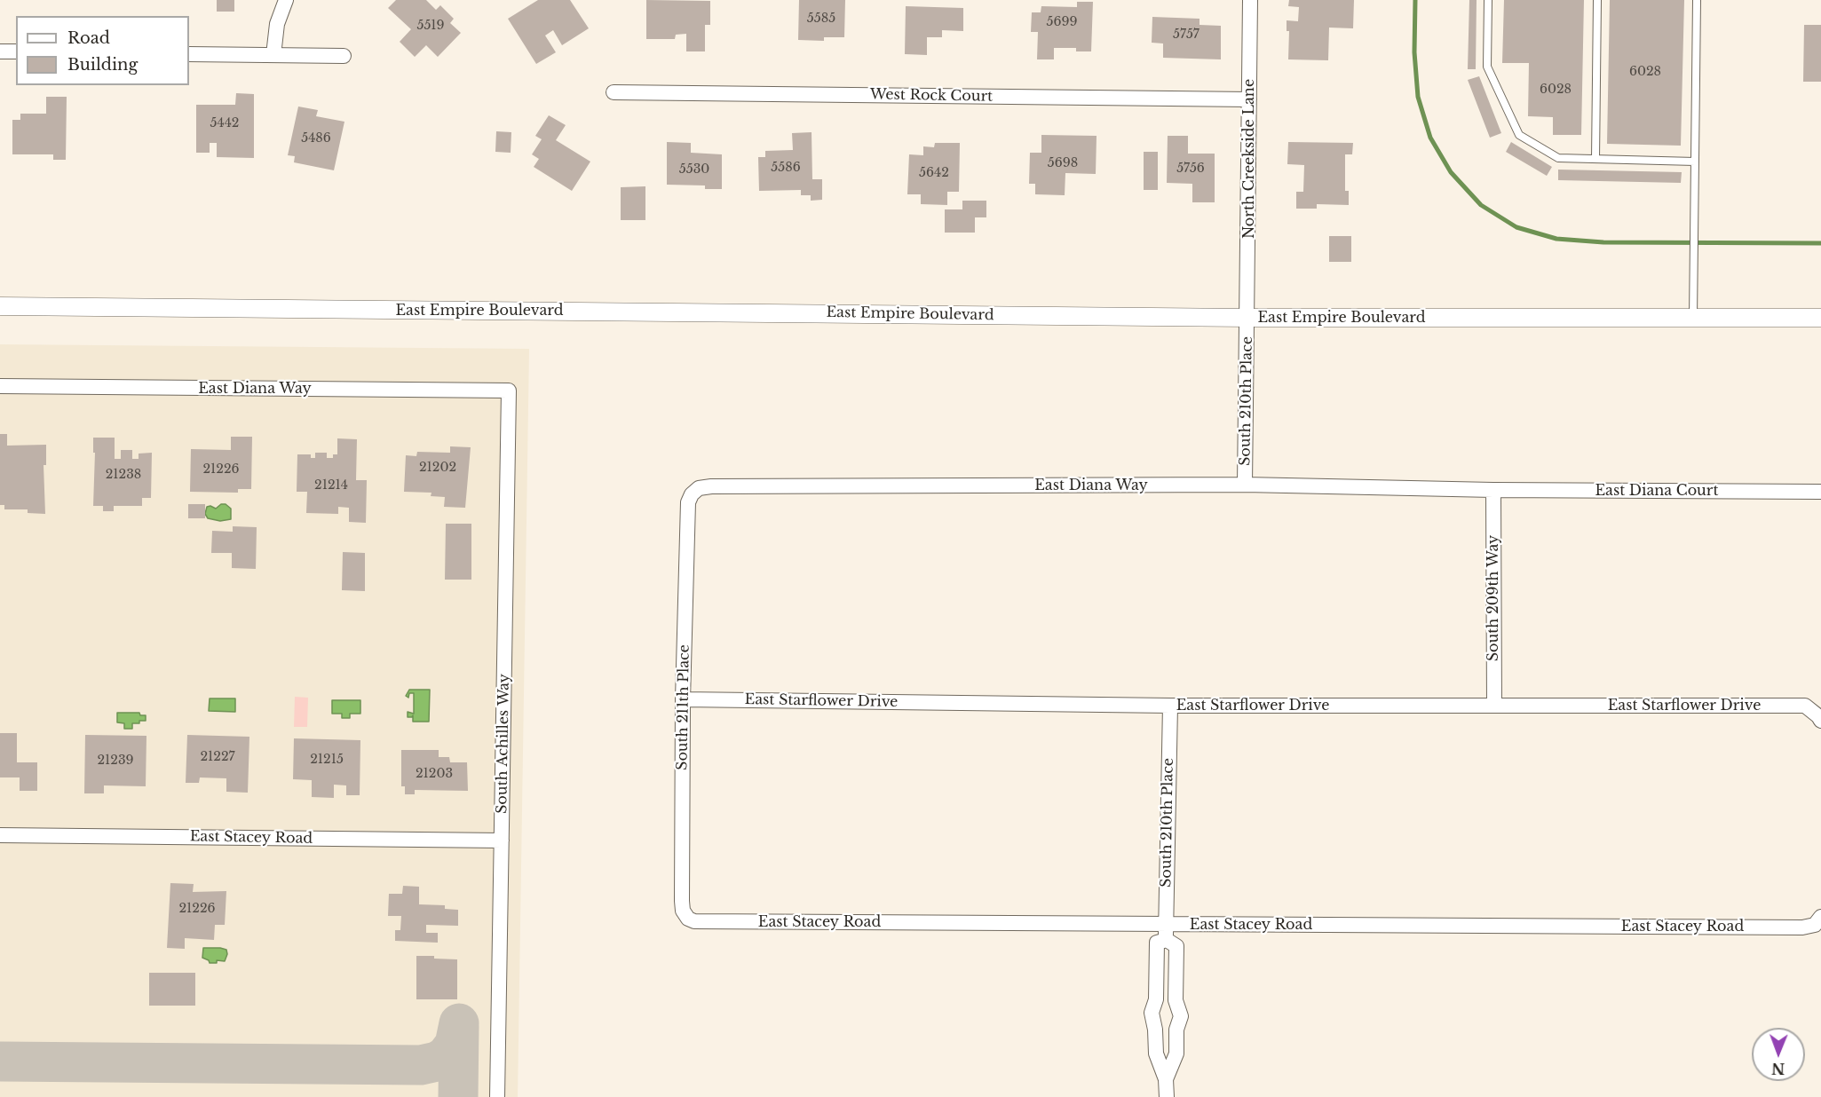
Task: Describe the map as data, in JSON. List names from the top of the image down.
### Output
{
  "streets": {
    "street": [
      "West Rock Court",
      "North Creekside Lane",
      "East Empire Boulevard",
      "East Diana Way",
      "South 210th Place",
      "East Diana Court",
      "South 209th Way",
      "East Starflower Drive",
      "South 211th Place",
      "South Achilles Way",
      "East Stacey Road"
    ]
  },
  "crossings": [
    ["West Rock Court", "North Creekside Lane"],
    ["North Creekside Lane", "East Empire Boulevard"],
    ["North Creekside Lane", "South 210th Place"],
    ["East Empire Boulevard", "South 210th Place"],
    ["East Diana Way", "South 210th Place"],
    ["East Diana Way", "East Diana Court"],
    ["East Diana Way", "South 209th Way"],
    ["East Diana Way", "South 211th Place"],
    ["East Diana Way", "South Achilles Way"],
    ["South 210th Place", "East Starflower Drive"],
    ["South 210th Place", "East Stacey Road"],
    ["East Diana Court", "South 209th Way"],
    ["South 209th Way", "East Starflower Drive"],
    ["East Starflower Drive", "South 211th Place"],
    ["South 211th Place", "East Stacey Road"],
    ["South Achilles Way", "East Stacey Road"]
  ],
  "house_numbers": [
    "5585",
    "5699",
    "5519",
    "5757",
    "6028",
    "6028",
    "5442",
    "5486",
    "5698",
    "5586",
    "5756",
    "5530",
    "5642",
    "21202",
    "21226",
    "21238",
    "21214",
    "21227",
    "21215",
    "21239",
    "21203",
    "21226"
  ],
  "legend": ["Road", "Building"],
  "north": "bottom"
}
